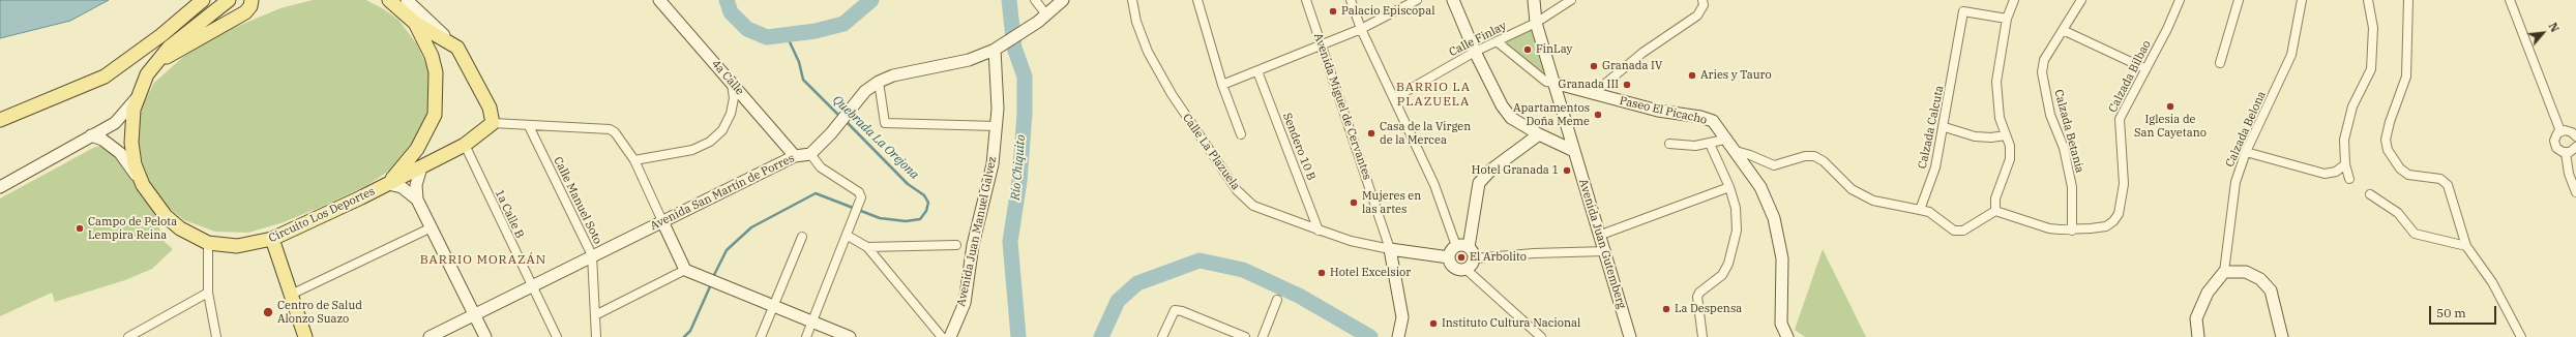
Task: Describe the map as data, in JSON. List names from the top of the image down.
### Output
{
  "streets": {
    "main road": ["Circuito Los Deportes"],
    "street": [
      "Calle Finlay",
      "Calzada Bilbao",
      "4a Calle",
      "Avenida Miguel de Cervantes",
      "Paseo El Picacho",
      "Calzada Calcuta",
      "Calzada Belona",
      "Calzada Betania",
      "Sendero 10 B",
      "Calle La Plazuela",
      "Avenida San Martín de Porres",
      "Calle Manuel Soto",
      "1a Calle B",
      "Avenida Juan Manuel Galvez",
      "Avenida Juan Gutemberg"
    ]
  },
  "crossings": [
    ["Calle Finlay", "Avenida Juan Gutemberg"],
    ["Calzada Bilbao", "Calzada Betania"],
    ["4a Calle", "Avenida San Martín de Porres"],
    ["Avenida Miguel de Cervantes", "Calle La Plazuela"],
    ["Paseo El Picacho", "Avenida Juan Gutemberg"],
    ["Sendero 10 B", "Calle La Plazuela"],
    ["Avenida San Martín de Porres", "Calle Manuel Soto"],
    ["Avenida San Martín de Porres", "1a Calle B"],
    ["Avenida San Martín de Porres", "Avenida Juan Manuel Galvez"],
    ["1a Calle B", "Circuito Los Deportes"]
  ],
  "districts": ["BARRIO LA PLAZUELA", "BARRIO MORAZÁN"],
  "water": ["Quebrada La Orejona", "Río Chiquito"],
  "places": [
    "Palacio Episcopal",
    "FinLay",
    "Granada IV",
    "Aries y Tauro",
    "Granada III",
    "Iglesia de San Cayetano",
    "Apartamentos Doña Meme",
    "Casa de la Virgen de la Mercea",
    "Hotel Granada 1",
    "Mujeres en las artes",
    "Campo de Pelota Lempira Reina",
    "El Arbolito",
    "Hotel Excelsior",
    "La Despensa",
    "Centro de Salud Alonzo Suazo",
    "Instituto Cultura Nacional"
  ],
  "scale_bar": "50 m",
  "north": "top right"
}
